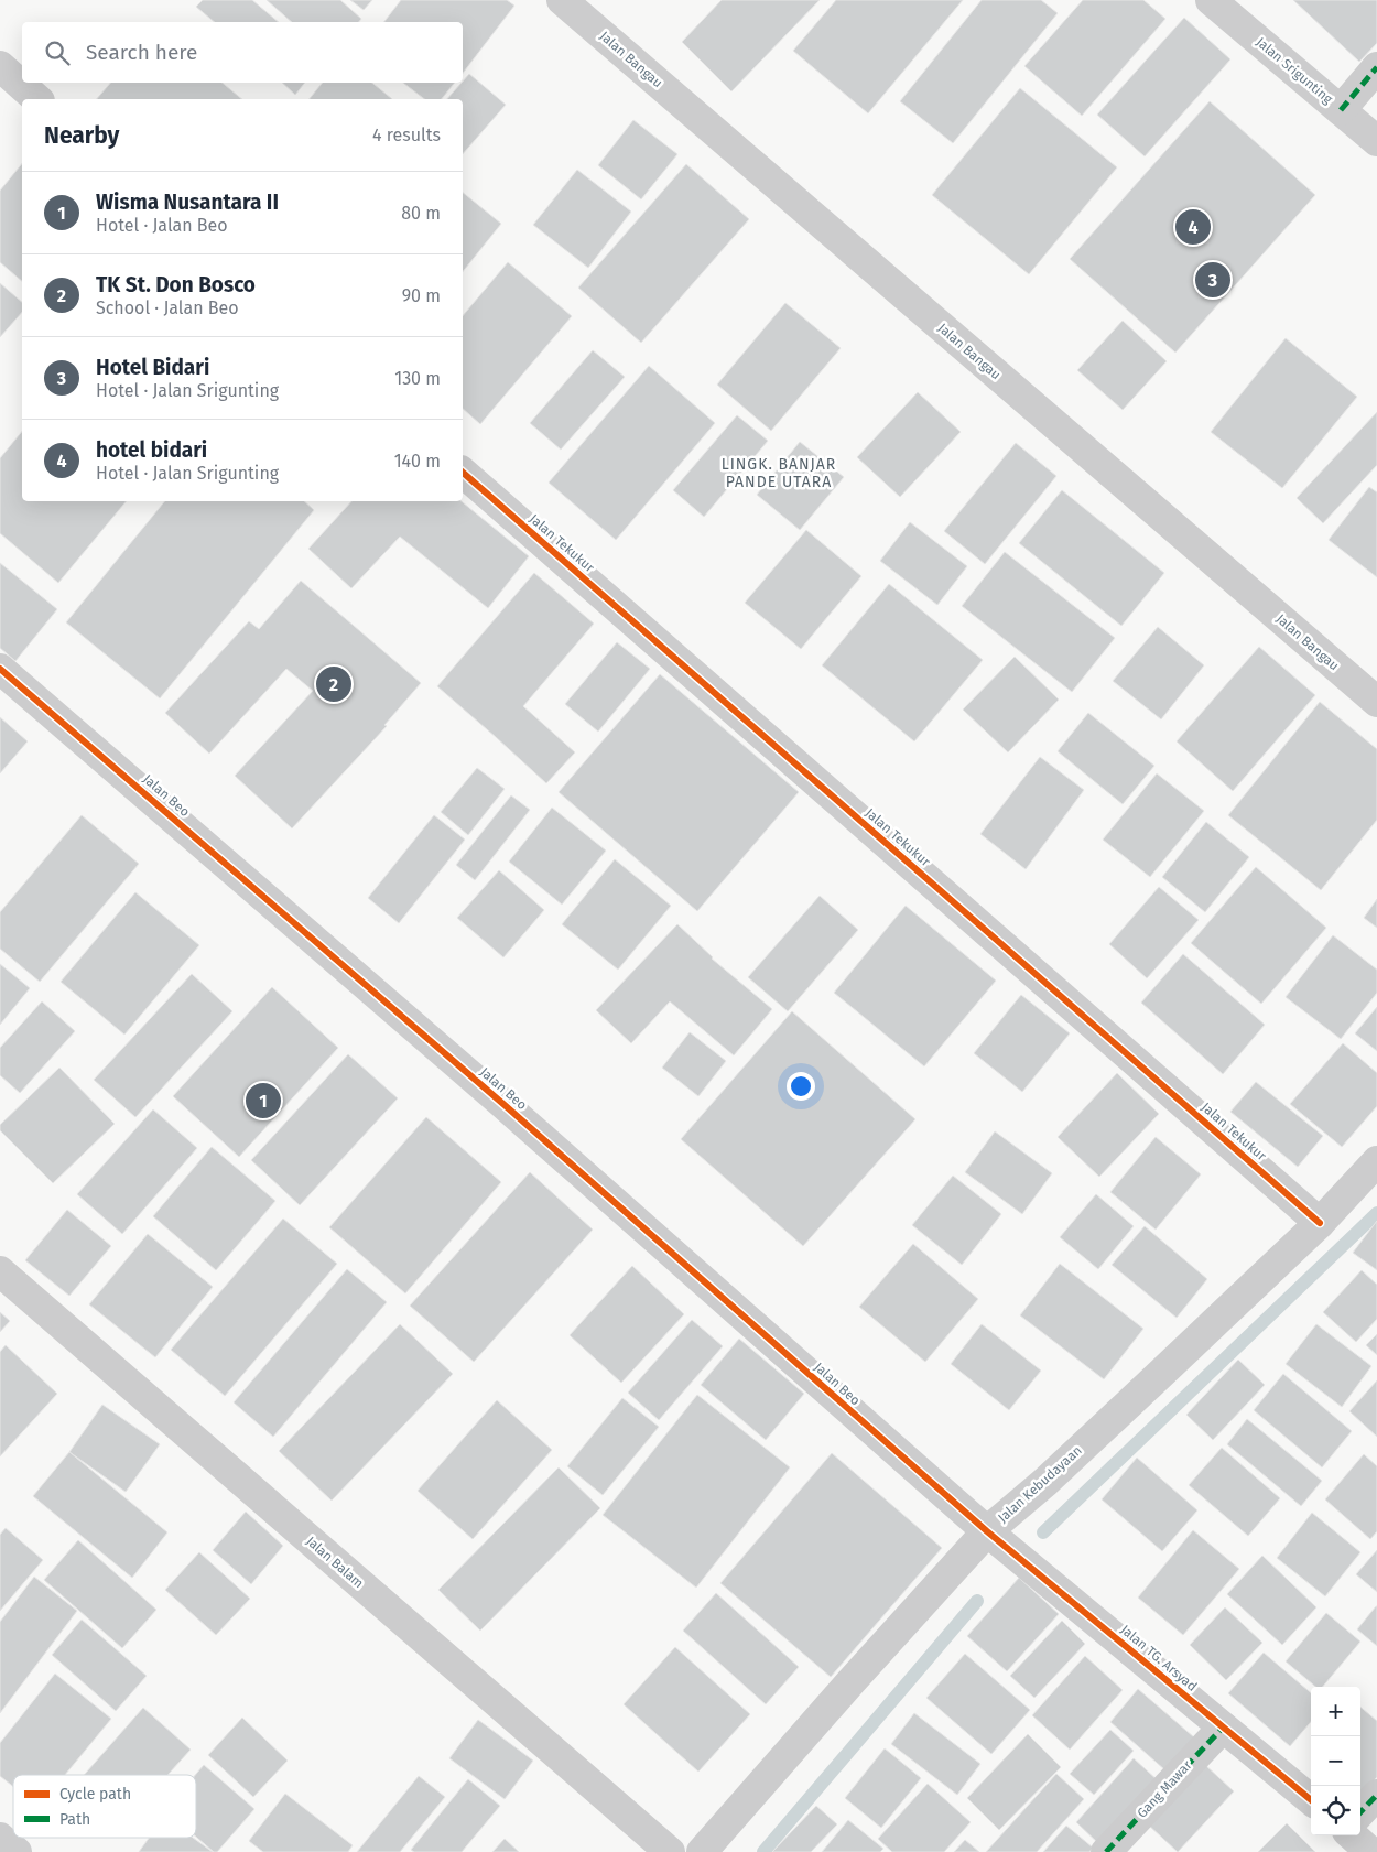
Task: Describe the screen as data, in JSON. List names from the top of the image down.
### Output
{
  "streets": {
    "street": [
      "Jalan Bangau",
      "Jalan Srigunting",
      "Jalan Tekukur",
      "Jalan Beo",
      "Jalan Kebudayaan",
      "Jalan Balam",
      "Jalan TG. Arsyad",
      "Gang Mawar"
    ]
  },
  "crossings": [
    ["Jalan Tekukur", "Jalan Kebudayaan"],
    ["Jalan Beo", "Jalan Kebudayaan"],
    ["Jalan Beo", "Jalan TG. Arsyad"],
    ["Jalan Kebudayaan", "Jalan TG. Arsyad"],
    ["Jalan TG. Arsyad", "Gang Mawar"]
  ],
  "districts": ["LINGK. BANJAR PANDE UTARA"],
  "legend": ["Cycle path", "Path"],
  "page": {
    "search": "Search here",
    "heading": ["Nearby", "4 results"],
    "list": [
      {
        "mark": "1",
        "name": "Wisma Nusantara II",
        "note": "Hotel · Jalan Beo",
        "value": "80 m"
      },
      {
        "mark": "2",
        "name": "TK St. Don Bosco",
        "note": "School · Jalan Beo",
        "value": "90 m"
      },
      {
        "mark": "3",
        "name": "Hotel Bidari",
        "note": "Hotel · Jalan Srigunting",
        "value": "130 m"
      },
      {
        "mark": "4",
        "name": "hotel bidari",
        "note": "Hotel · Jalan Srigunting",
        "value": "140 m"
      }
    ],
    "pins": [
      "4",
      "3",
      "2",
      "1"
    ],
    "map_buttons": ["+", "−"]
  }
}
